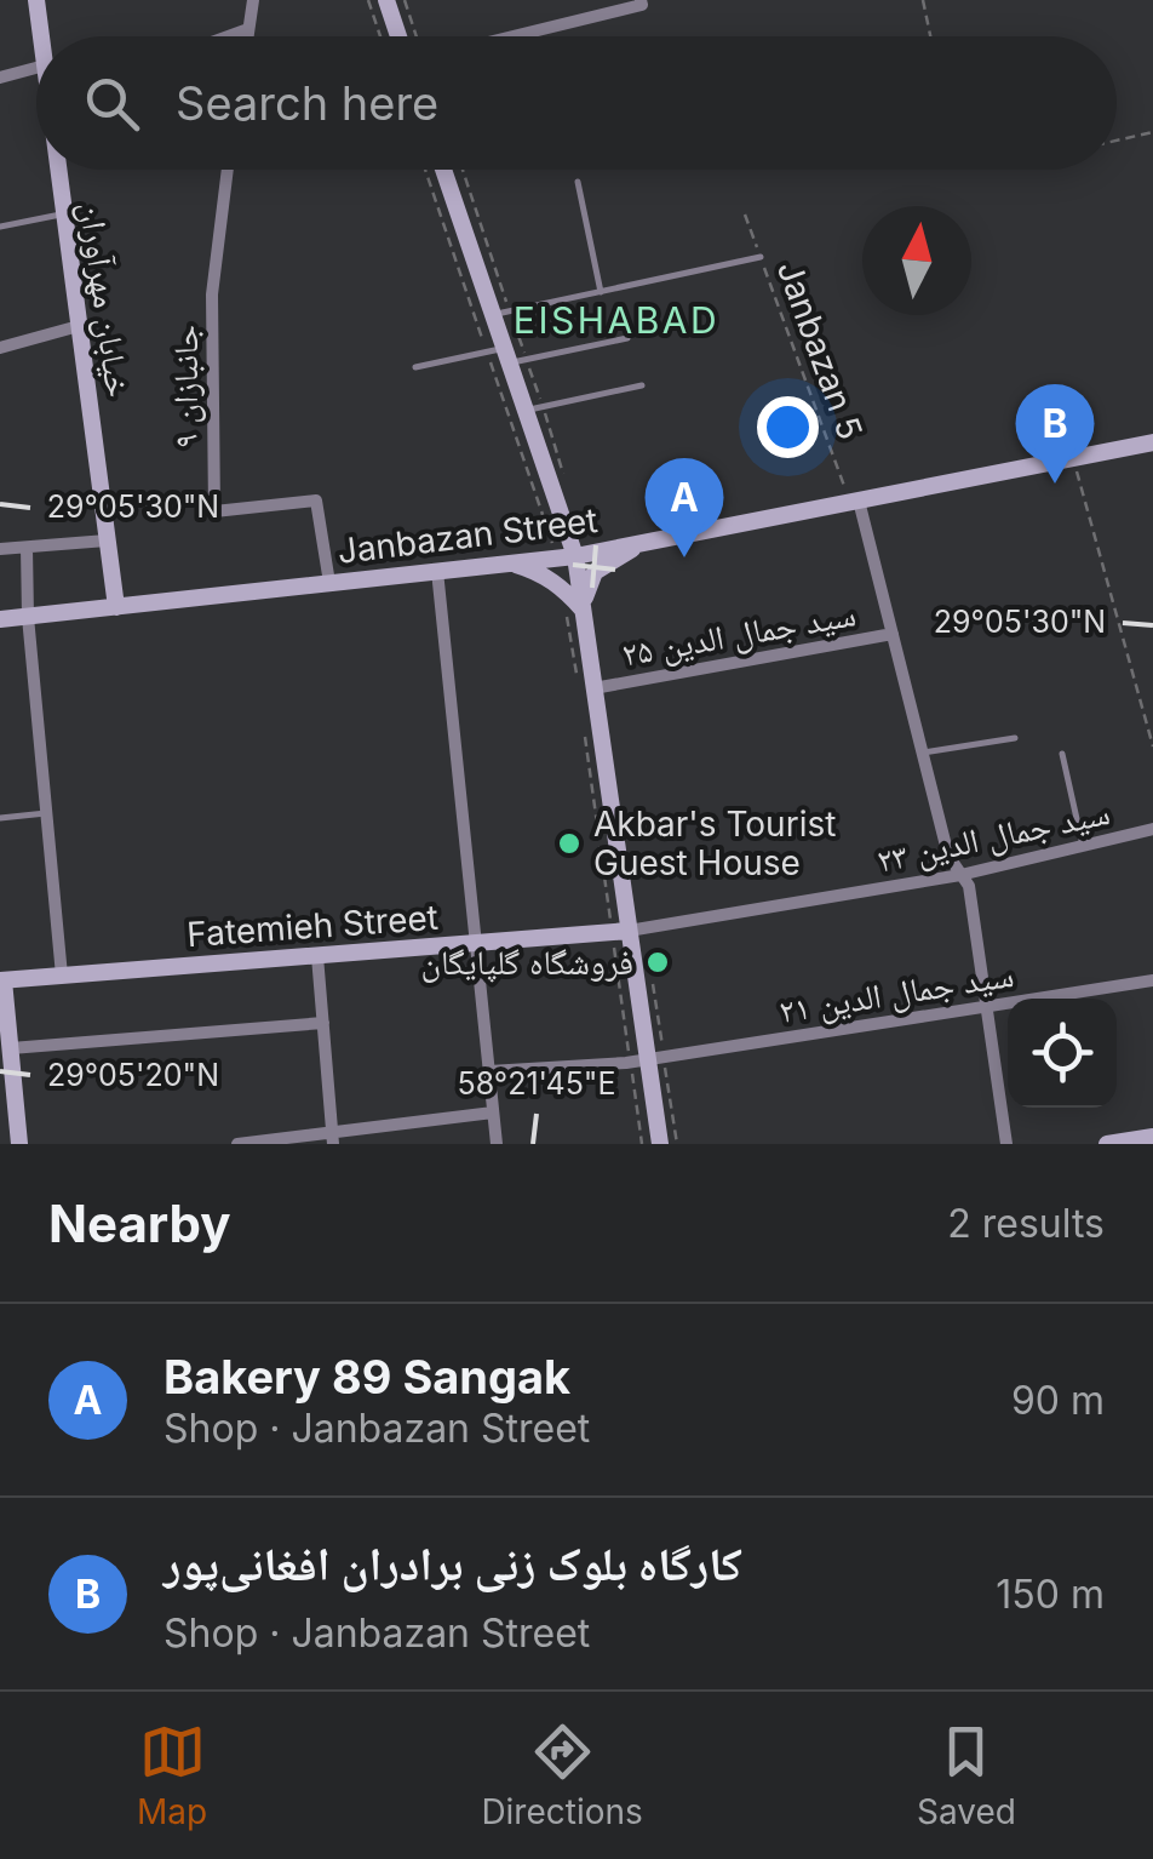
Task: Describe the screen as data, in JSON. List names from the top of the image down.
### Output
{
  "streets": {
    "main road": ["خیابان مهرآوران", "Janbazan Street", "Fatemieh Street"],
    "street": [
      "جانبازان ۹",
      "سید جمال الدین ۲۵",
      "سید جمال الدین ۲۳",
      "سید جمال الدین ۲۱"
    ],
    "path": ["Janbazan 5"]
  },
  "crossings": [
    ["خیابان مهرآوران", "Janbazan Street"],
    ["Janbazan 5", "Janbazan Street"],
    ["جانبازان ۹", "Janbazan Street"],
    ["سید جمال الدین ۲۳", "Fatemieh Street"]
  ],
  "districts": ["EISHABAD"],
  "places": ["Akbar's Tourist Guest House", "فروشگاه گلپایگان"],
  "north": "top",
  "page": {
    "search": "Search here",
    "pins": ["B", "A"],
    "heading": ["Nearby", "2 results"],
    "list": [
      {
        "mark": "A",
        "name": "Bakery 89 Sangak",
        "note": "Shop · Janbazan Street",
        "value": "90 m"
      },
      {
        "mark": "B",
        "name": "کارگاه بلوک زنی برادران افغانی‌پور",
        "note": "Shop · Janbazan Street",
        "value": "150 m"
      }
    ],
    "nav": ["Map", "Directions", "Saved"]
  },
  "coordinates": ["29°05'30\"N", "29°05'20\"N", "58°21'45\"E"]
}
